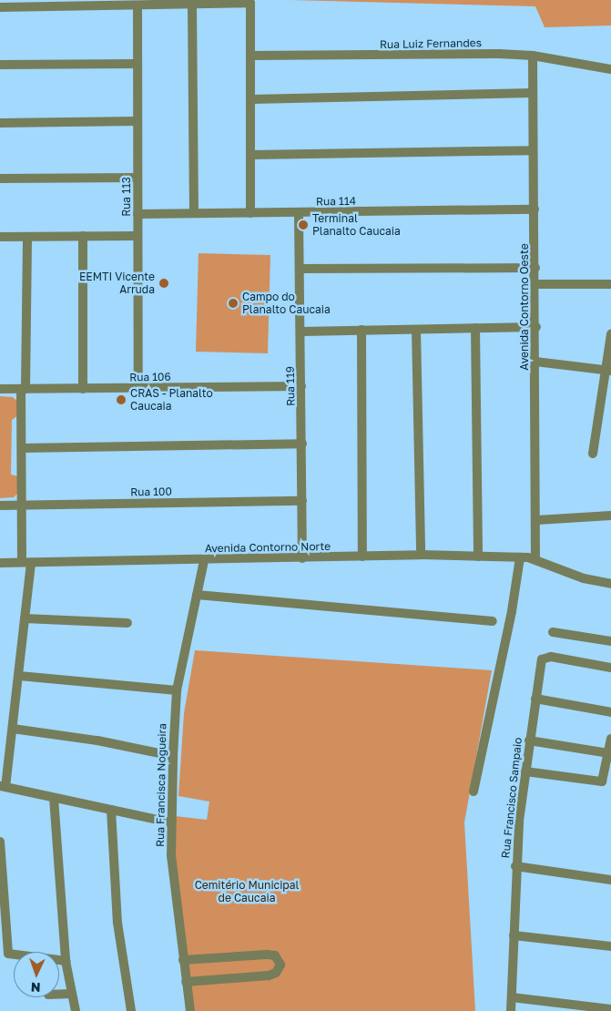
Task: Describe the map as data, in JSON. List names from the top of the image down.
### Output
{
  "streets": {
    "street": [
      "Rua Luiz Fernandes",
      "Rua 113",
      "Rua 114",
      "Avenida Contorno Oeste",
      "Rua 106",
      "Rua 119",
      "Rua 100",
      "Avenida Contorno Norte",
      "Rua Francisca Nogueira",
      "Rua Francisco Sampaio"
    ]
  },
  "crossings": [
    ["Rua Luiz Fernandes", "Avenida Contorno Oeste"],
    ["Rua 113", "Rua 114"],
    ["Rua 113", "Rua 106"],
    ["Rua 114", "Avenida Contorno Oeste"],
    ["Rua 114", "Rua 119"],
    ["Avenida Contorno Oeste", "Avenida Contorno Norte"],
    ["Rua 106", "Rua 119"],
    ["Rua 119", "Rua 100"],
    ["Rua 119", "Avenida Contorno Norte"],
    ["Avenida Contorno Norte", "Rua Francisca Nogueira"]
  ],
  "parks": ["Cemitério Municipal de Caucaia"],
  "places": [
    "Terminal Planalto Caucaia",
    "EEMTI Vicente Arruda",
    "Campo do Planalto Caucaia",
    "CRAS - Planalto Caucaia"
  ],
  "north": "bottom"
}
